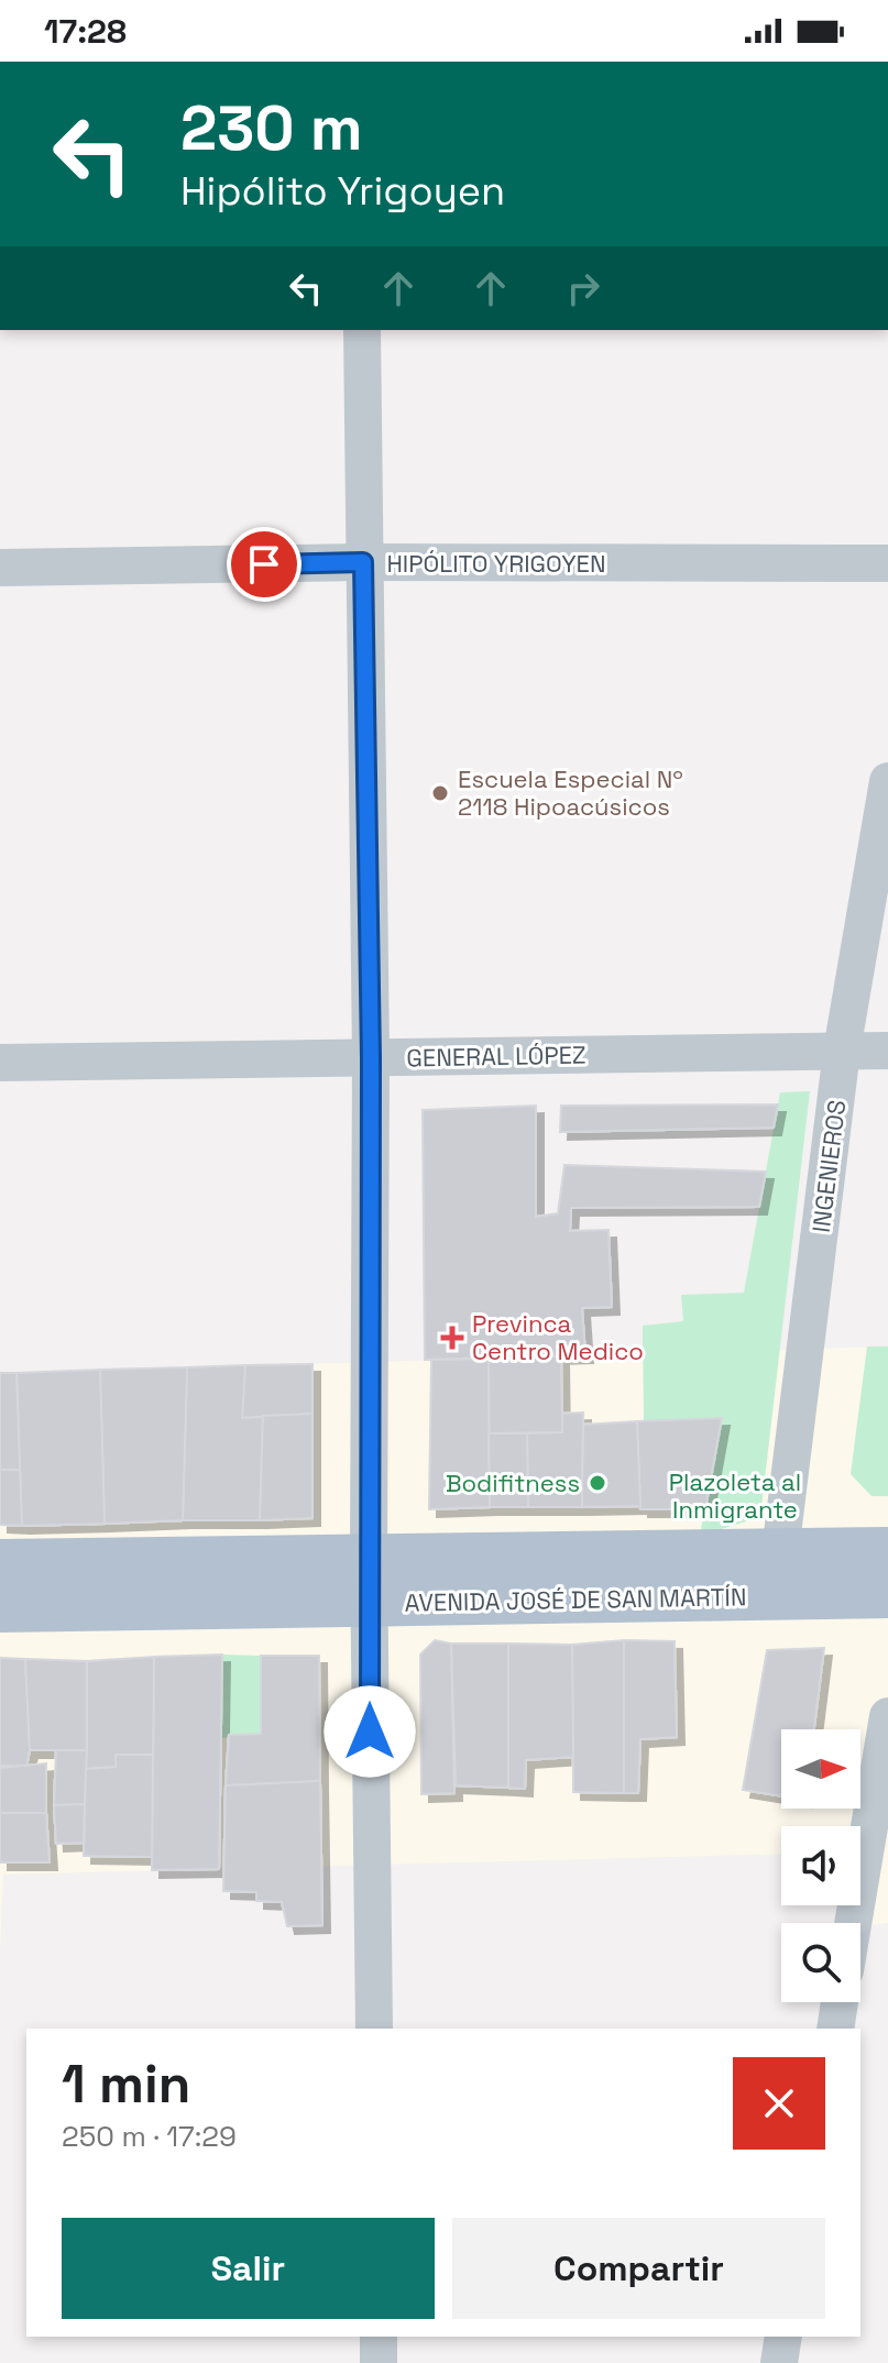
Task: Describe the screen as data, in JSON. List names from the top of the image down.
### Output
{
  "streets": {
    "main road": ["AVENIDA JOSÉ DE SAN MARTÍN"],
    "street": ["HIPÓLITO YRIGOYEN", "GENERAL LÓPEZ", "INGENIEROS"]
  },
  "crossings": [
    ["GENERAL LÓPEZ", "INGENIEROS"],
    ["INGENIEROS", "AVENIDA JOSÉ DE SAN MARTÍN"]
  ],
  "parks": ["Plazoleta al Inmigrante"],
  "places": {
    "other": ["Escuela Especial Nº 2118 Hipoacúsicos", "Bodifitness"],
    "health": ["Previnca Centro Medico"]
  },
  "north": "right",
  "page": {
    "status": "17:28",
    "turn": ["230 m", "Hipólito Yrigoyen"],
    "heading": ["1 min", "250 m · 17:29"],
    "buttons": ["Salir", "Compartir"]
  }
}
